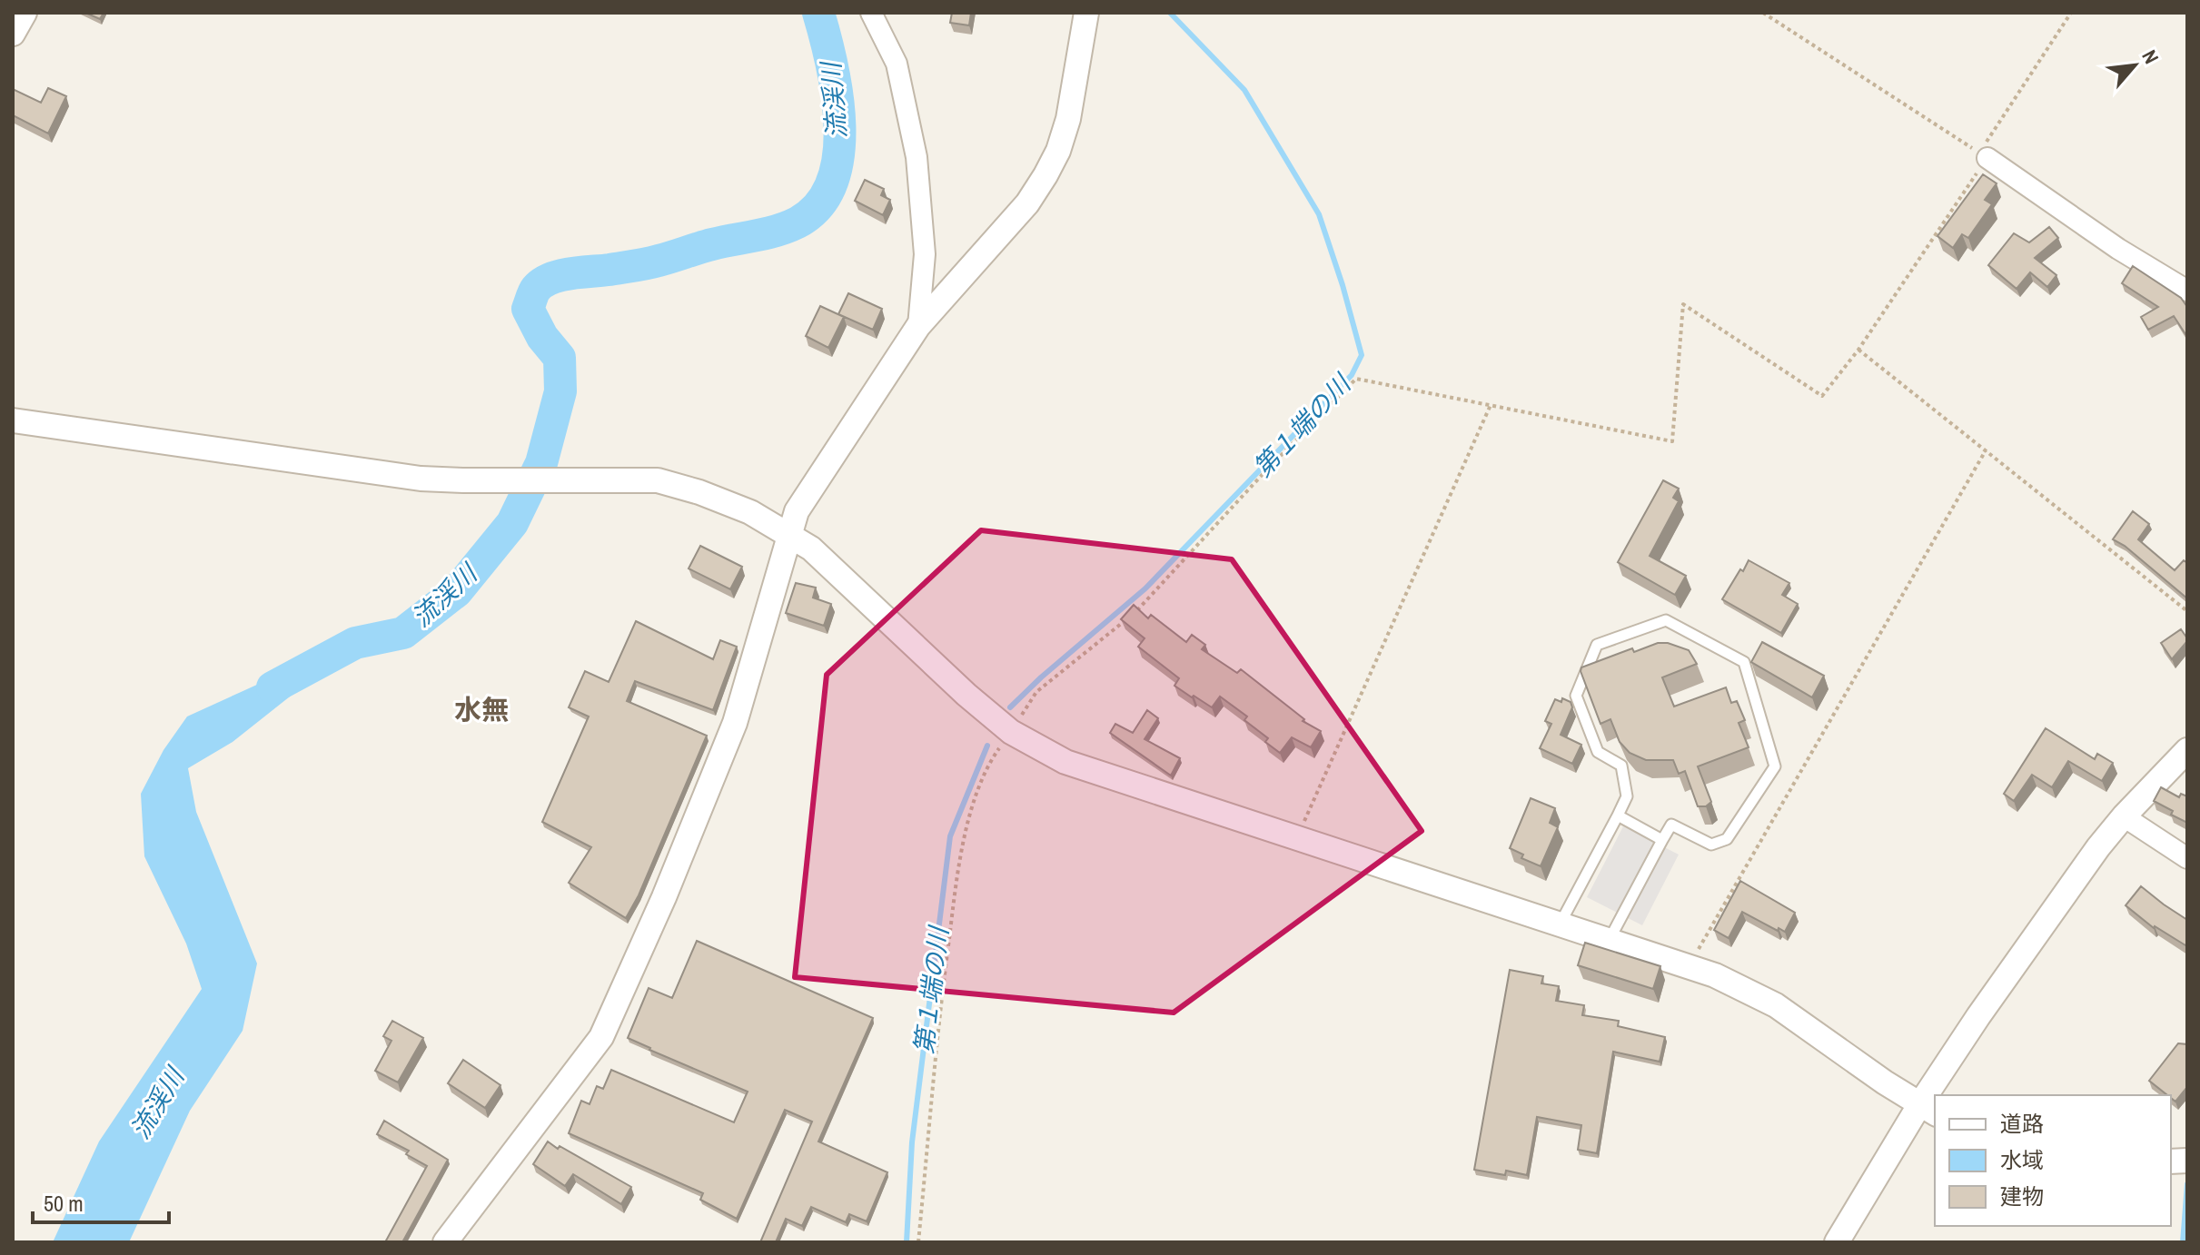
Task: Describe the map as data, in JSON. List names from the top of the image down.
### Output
{
  "districts": ["水無"],
  "water": ["流渓川", "第１端の川"],
  "legend": ["道路", "水域", "建物"],
  "scale_bar": "50 m",
  "north": "top right"
}
